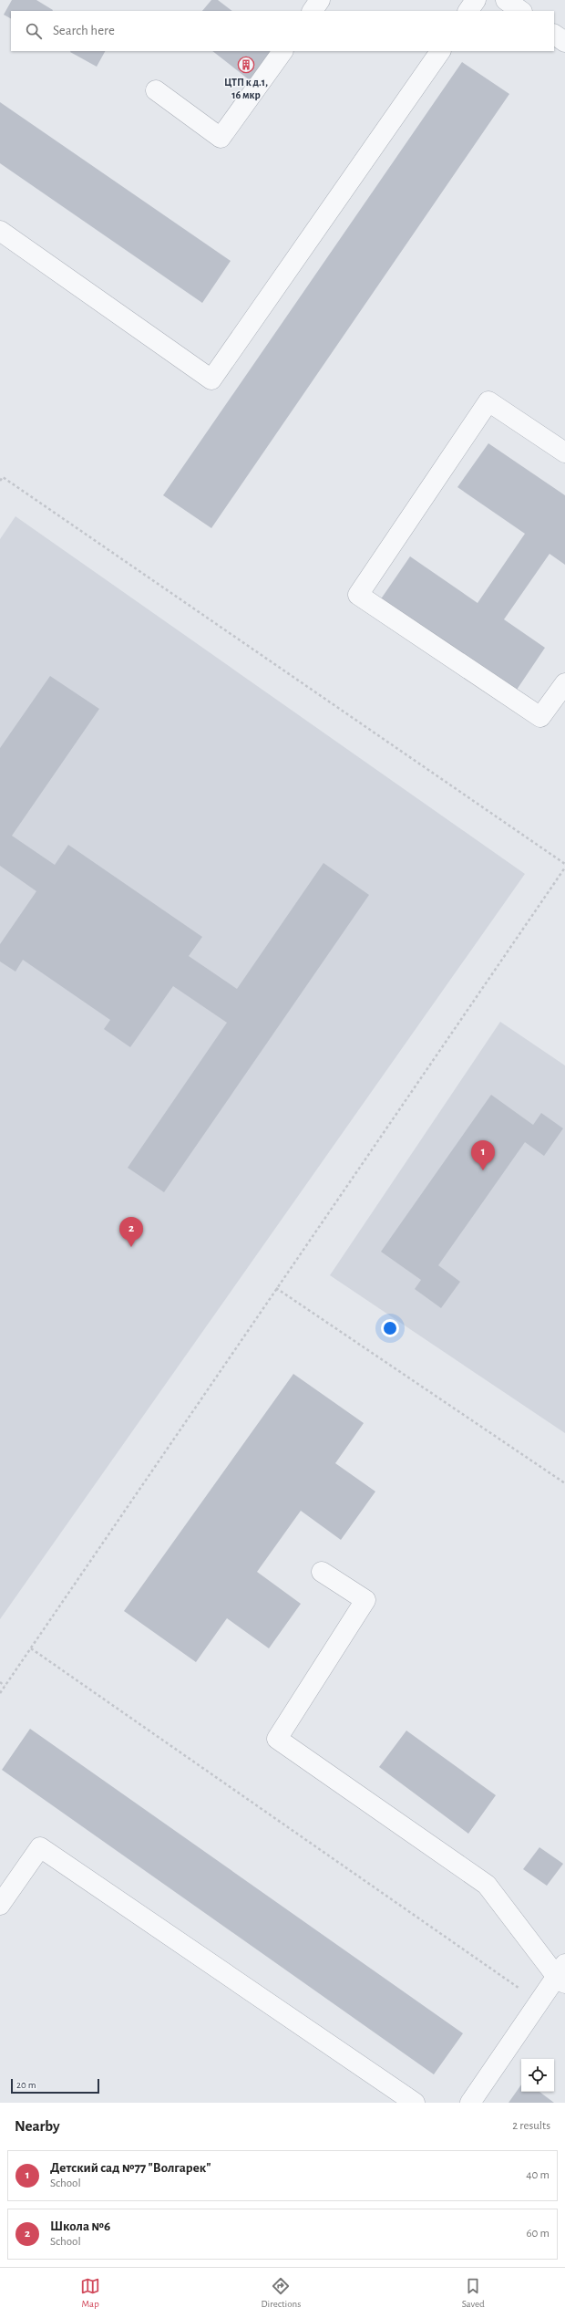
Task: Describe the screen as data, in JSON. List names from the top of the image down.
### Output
{
  "places": {
    "building": ["ЦТП к д.1, 16 мкр"]
  },
  "scale_bar": "20 m",
  "page": {
    "search": "Search here",
    "pins": ["1", "2"],
    "scale": "20 m",
    "heading": ["Nearby", "2 results"],
    "list": [
      {
        "mark": "1",
        "name": "Детский сад №77 \"Волгарек\"",
        "note": "School",
        "value": "40 m"
      },
      {
        "mark": "2",
        "name": "Школа №6",
        "note": "School",
        "value": "60 m"
      }
    ],
    "nav": ["Map", "Directions", "Saved"]
  }
}
